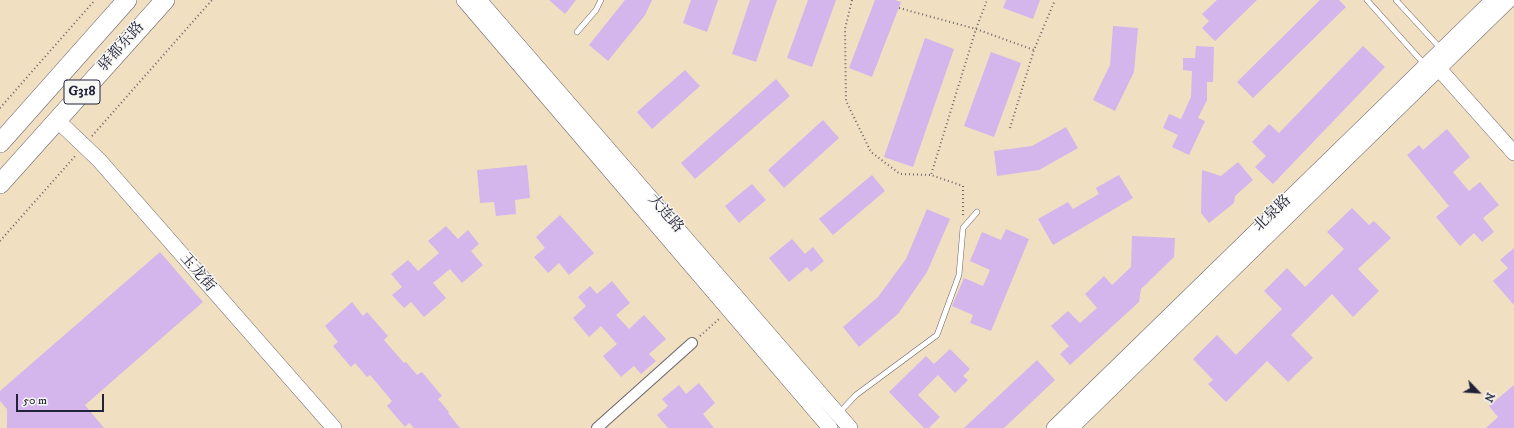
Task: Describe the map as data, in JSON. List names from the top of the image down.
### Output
{
  "streets": {
    "highway": ["驿都东路", "G318"],
    "street": ["大连路", "北泉路", "玉龙街"]
  },
  "crossings": [
    ["驿都东路", "玉龙街"]
  ],
  "scale_bar": "50 m",
  "north": "bottom right"
}
